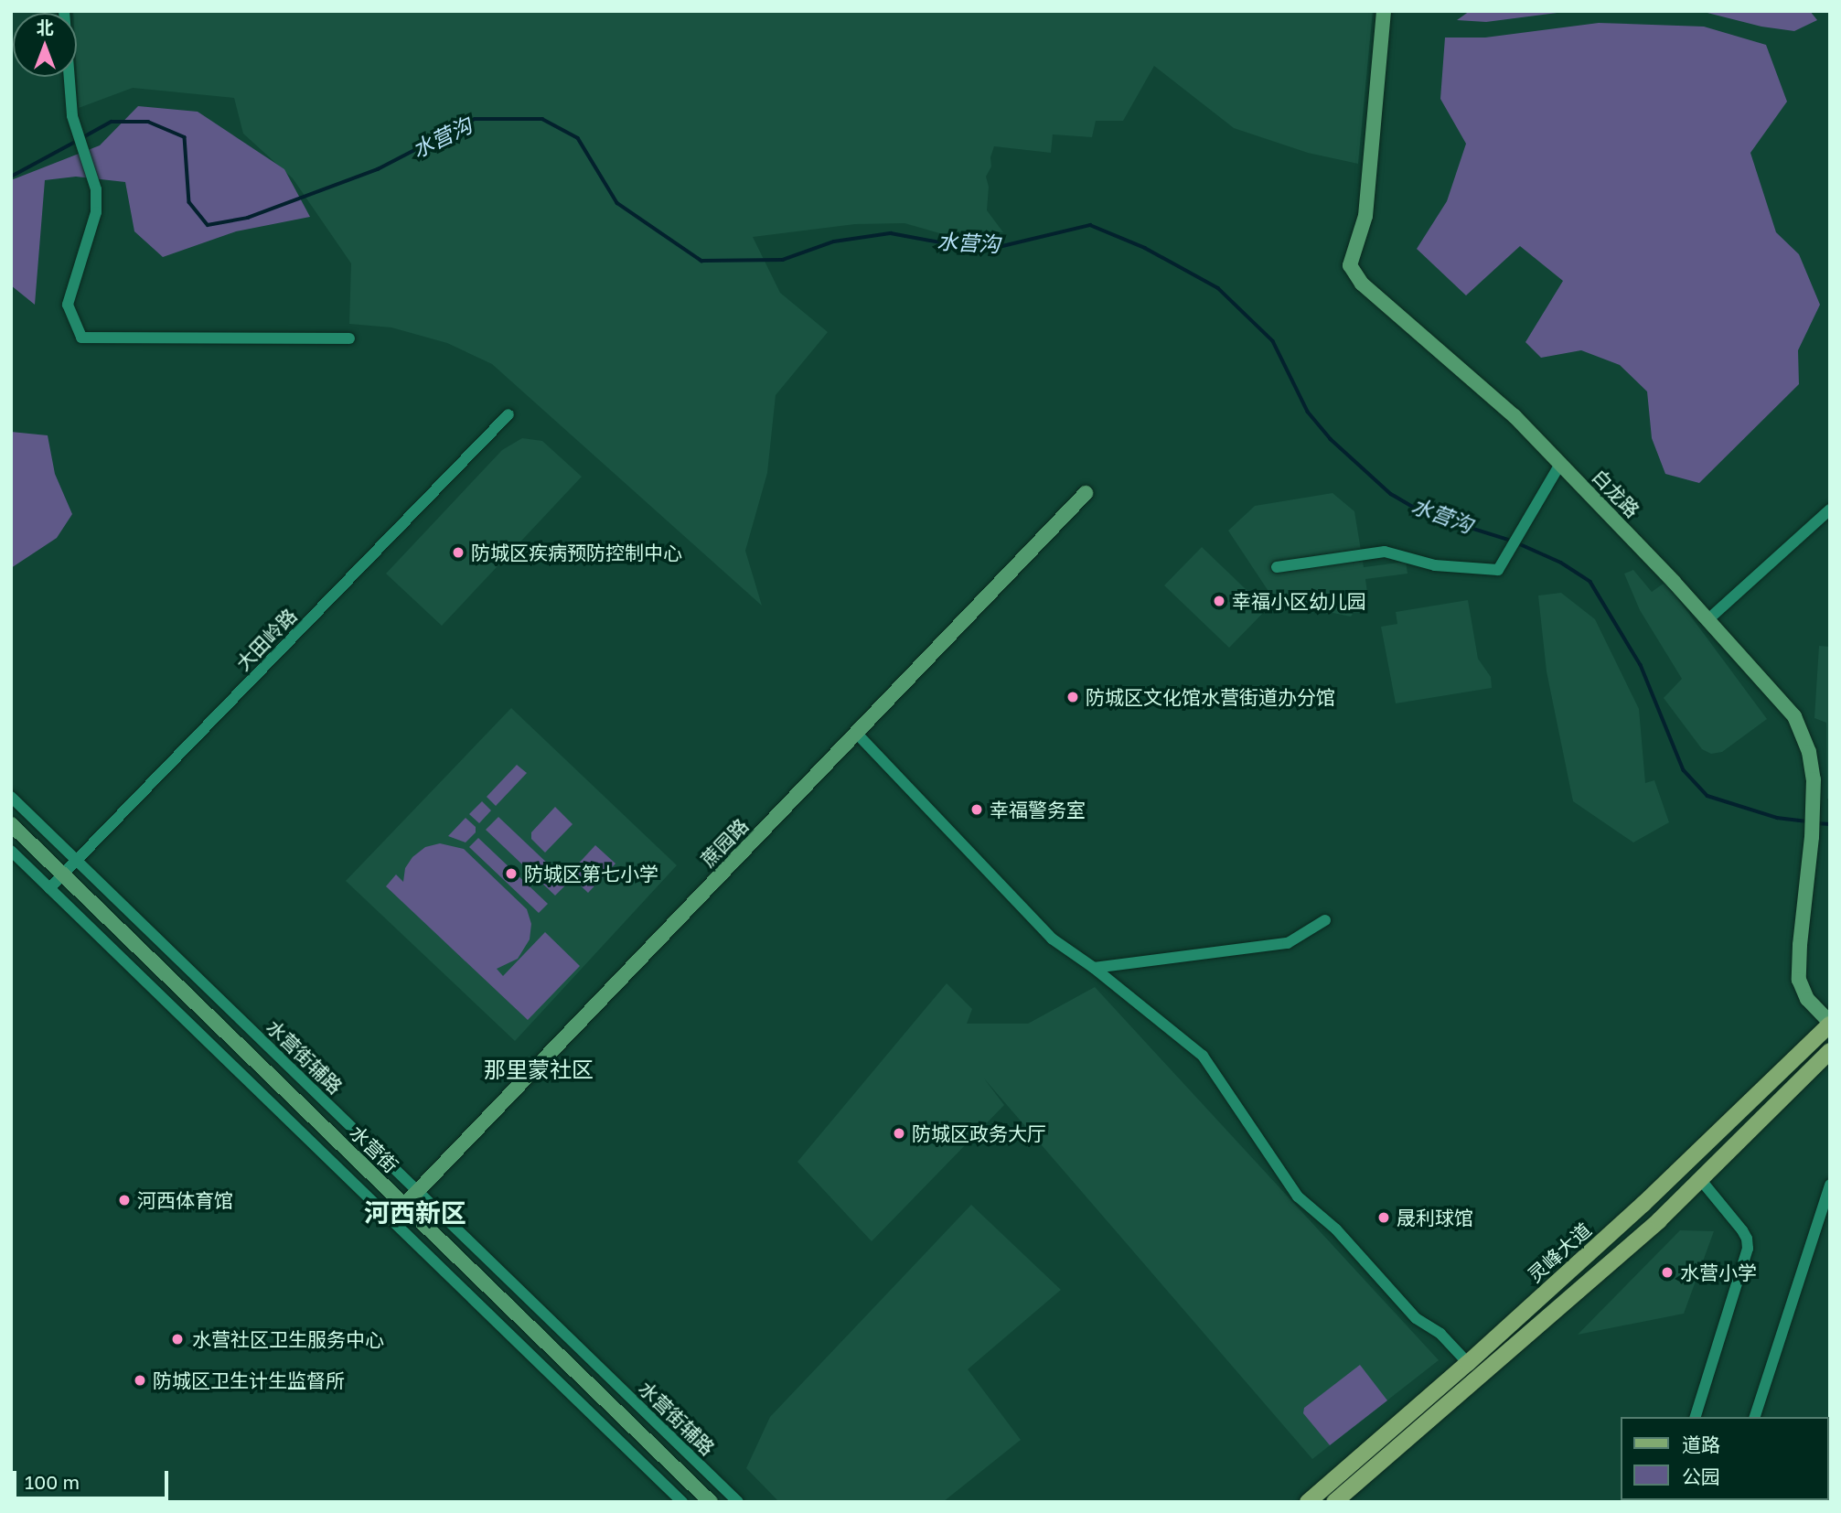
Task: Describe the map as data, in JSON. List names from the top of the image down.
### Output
{
  "streets": {
    "main road": ["灵峰大道"],
    "street": [
      "白龙路",
      "大田岭路",
      "蔗园路",
      "水营街辅路",
      "水营街"
    ]
  },
  "crossings": [
    ["白龙路", "灵峰大道"],
    ["大田岭路", "水营街辅路"],
    ["大田岭路", "水营街"],
    ["蔗园路", "水营街辅路"],
    ["蔗园路", "水营街"]
  ],
  "districts": ["那里蒙社区", "河西新区"],
  "water": ["水营沟"],
  "places": [
    "防城区疾病预防控制中心",
    "幸福小区幼儿园",
    "防城区文化馆水营街道办分馆",
    "幸福警务室",
    "防城区第七小学",
    "防城区政务大厅",
    "河西体育馆",
    "晟利球馆",
    "水营小学",
    "水营社区卫生服务中心",
    "防城区卫生计生监督所"
  ],
  "legend": ["道路", "公园"],
  "scale_bar": "100 m",
  "north": "top"
}
